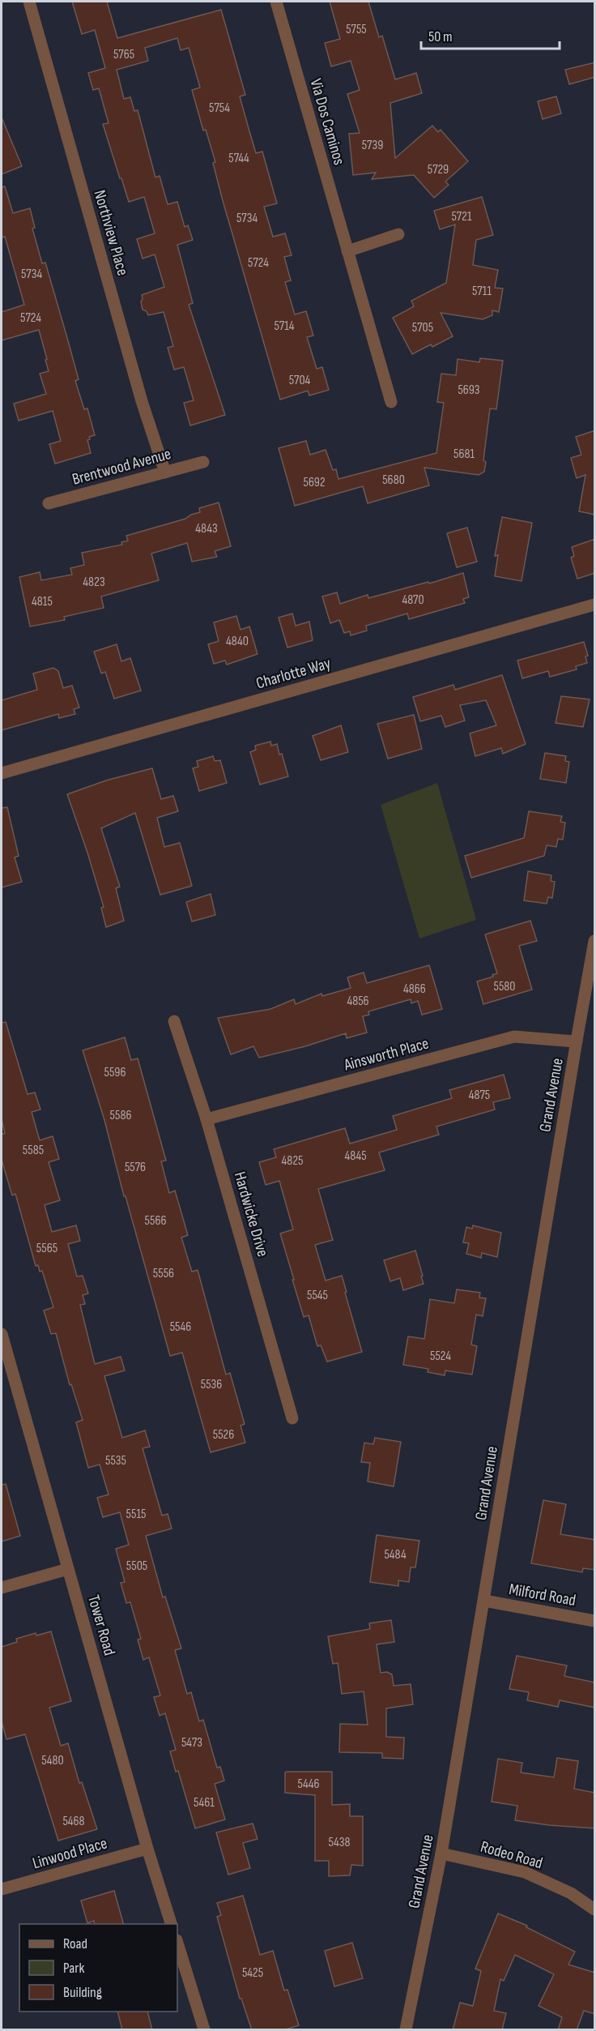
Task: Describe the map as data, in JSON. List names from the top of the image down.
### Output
{
  "streets": {
    "street": [
      "Via Dos Caminos",
      "Northview Place",
      "Brentwood Avenue",
      "Charlotte Way",
      "Ainsworth Place",
      "Grand Avenue",
      "Hardwicke Drive",
      "Milford Road",
      "Tower Road",
      "Linwood Place",
      "Rodeo Road"
    ]
  },
  "crossings": [
    ["Northview Place", "Brentwood Avenue"],
    ["Ainsworth Place", "Grand Avenue"],
    ["Ainsworth Place", "Hardwicke Drive"],
    ["Grand Avenue", "Milford Road"],
    ["Grand Avenue", "Rodeo Road"],
    ["Tower Road", "Linwood Place"]
  ],
  "house_numbers": [
    "5755",
    "5765",
    "5754",
    "5739",
    "5744",
    "5729",
    "5721",
    "5734",
    "5724",
    "5734",
    "5711",
    "5724",
    "5714",
    "5705",
    "5704",
    "5693",
    "5681",
    "5680",
    "5692",
    "4843",
    "4823",
    "4870",
    "4815",
    "4840",
    "5580",
    "4866",
    "4856",
    "5596",
    "4875",
    "5586",
    "5585",
    "4845",
    "4825",
    "5576",
    "5566",
    "5565",
    "5556",
    "5545",
    "5546",
    "5524",
    "5536",
    "5526",
    "5535",
    "5515",
    "5484",
    "5505",
    "5473",
    "5480",
    "5446",
    "5461",
    "5468",
    "5438",
    "5425"
  ],
  "legend": ["Road", "Park", "Building"],
  "scale_bar": "50 m"
}
